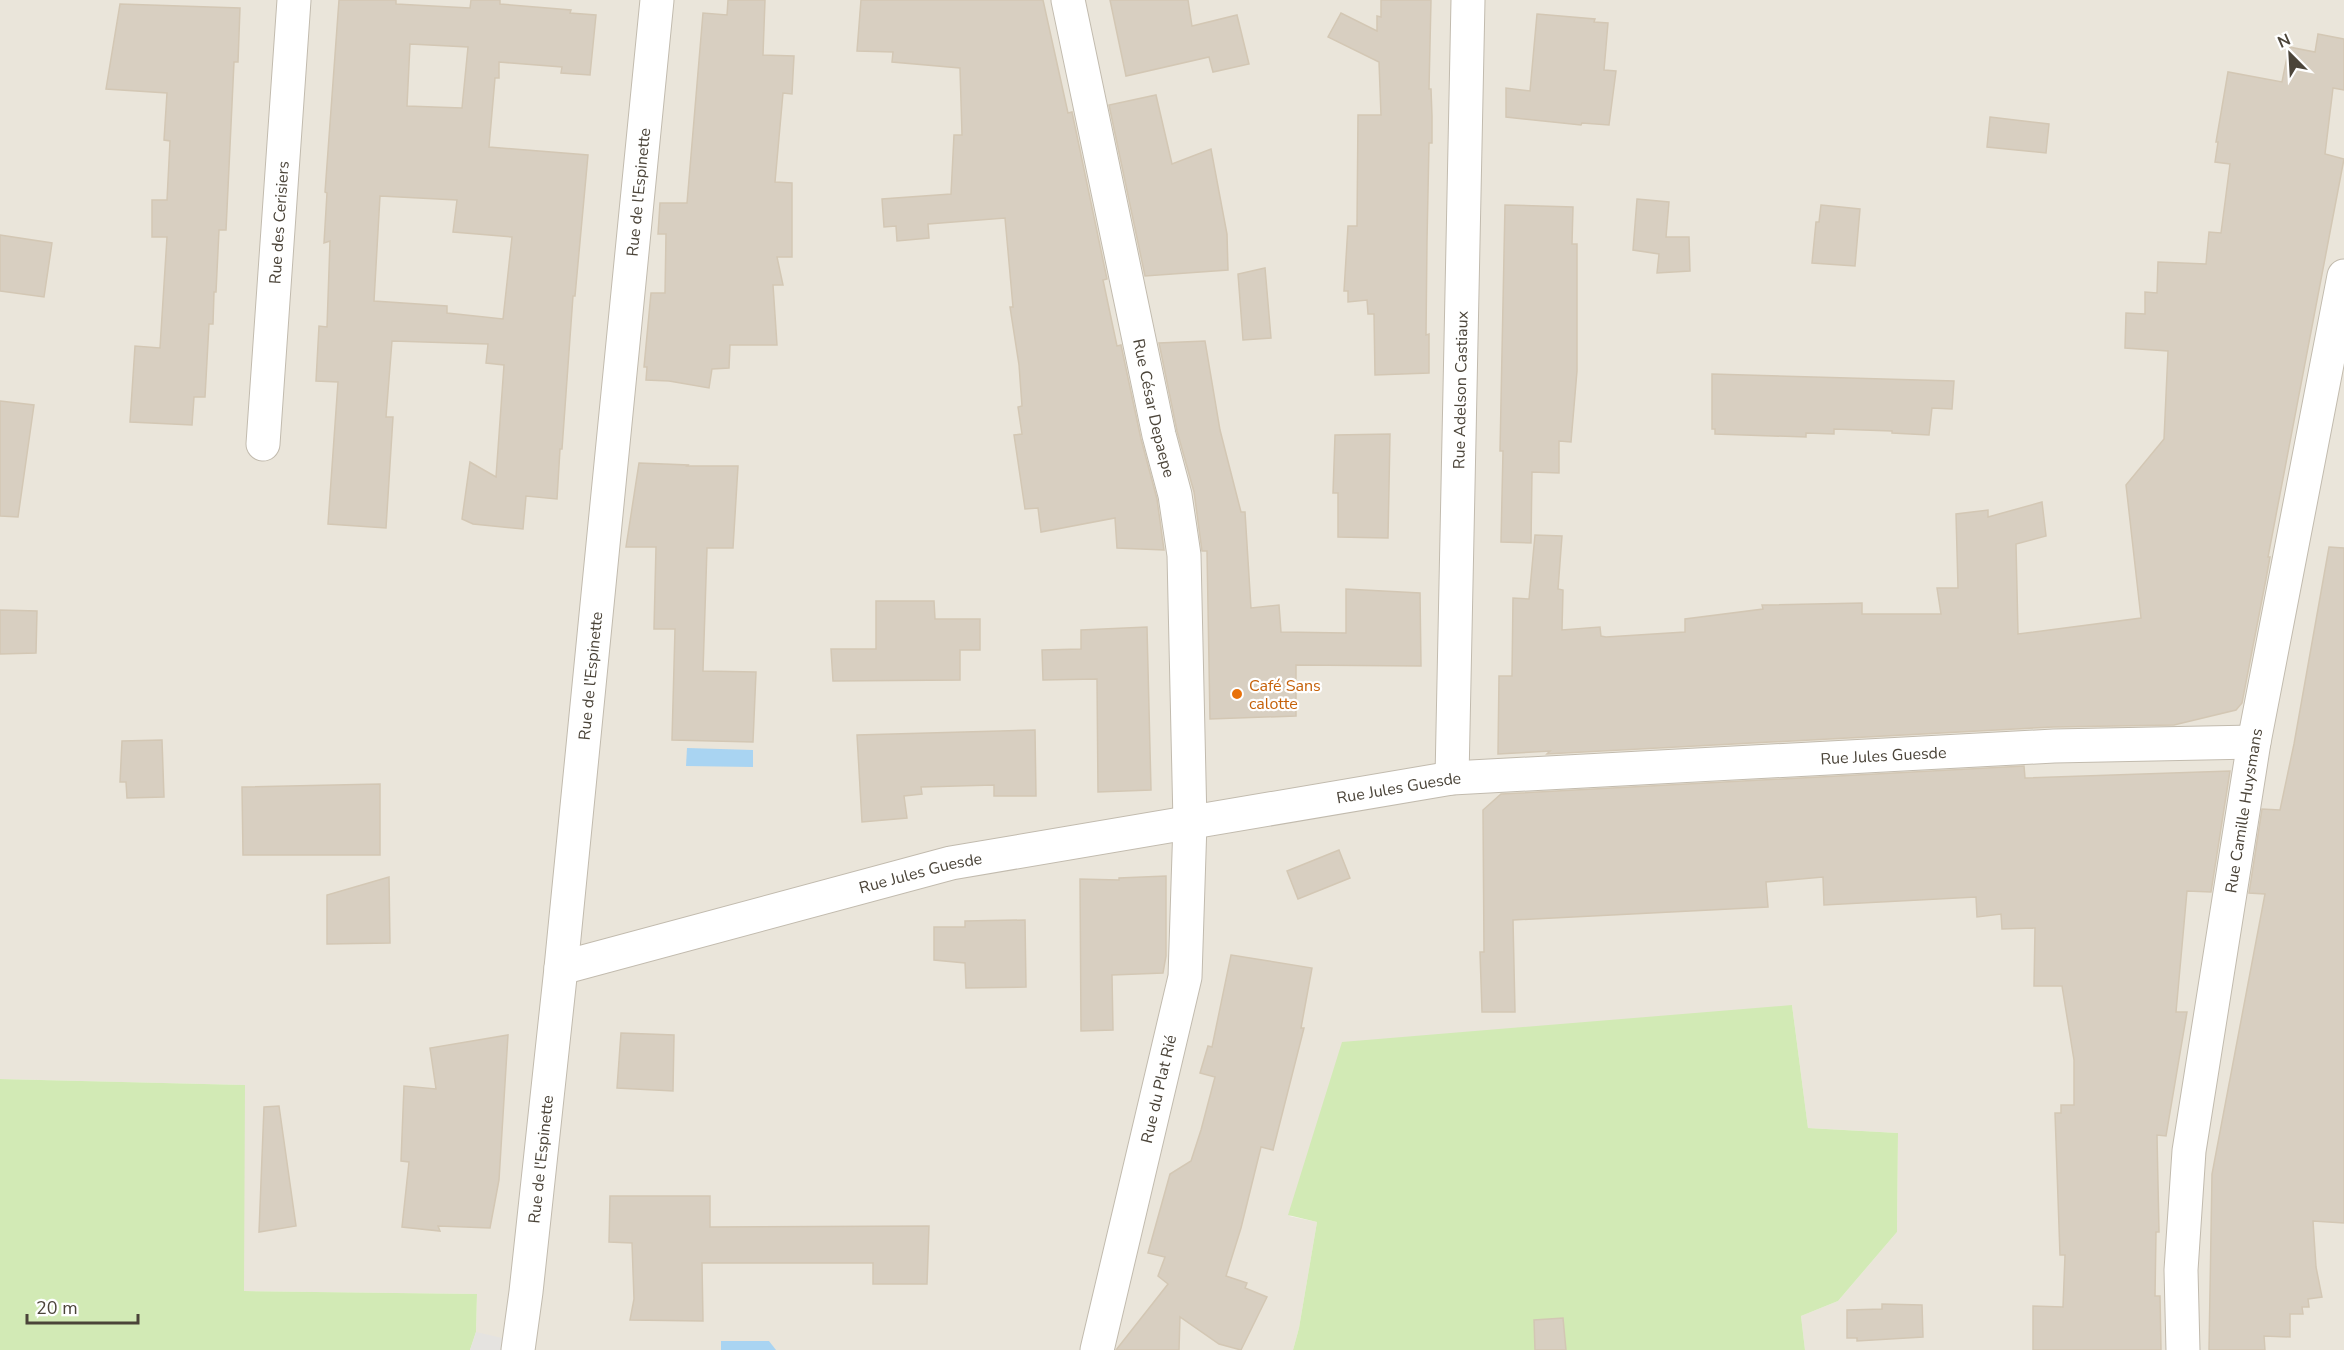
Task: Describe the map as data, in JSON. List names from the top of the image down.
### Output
{
  "streets": {
    "street": [
      "Rue de l'Espinette",
      "Rue des Cerisiers",
      "Rue Adelson Castiaux",
      "Rue César Depaepe",
      "Rue Jules Guesde",
      "Rue Camille Huysmans",
      "Rue du Plat Rié"
    ]
  },
  "crossings": [
    ["Rue de l'Espinette", "Rue Jules Guesde"],
    ["Rue Adelson Castiaux", "Rue Jules Guesde"],
    ["Rue César Depaepe", "Rue Jules Guesde"],
    ["Rue César Depaepe", "Rue du Plat Rié"],
    ["Rue Jules Guesde", "Rue Camille Huysmans"],
    ["Rue Jules Guesde", "Rue du Plat Rié"]
  ],
  "places": ["Café Sans calotte"],
  "scale_bar": "20 m",
  "north": "top left"
}
